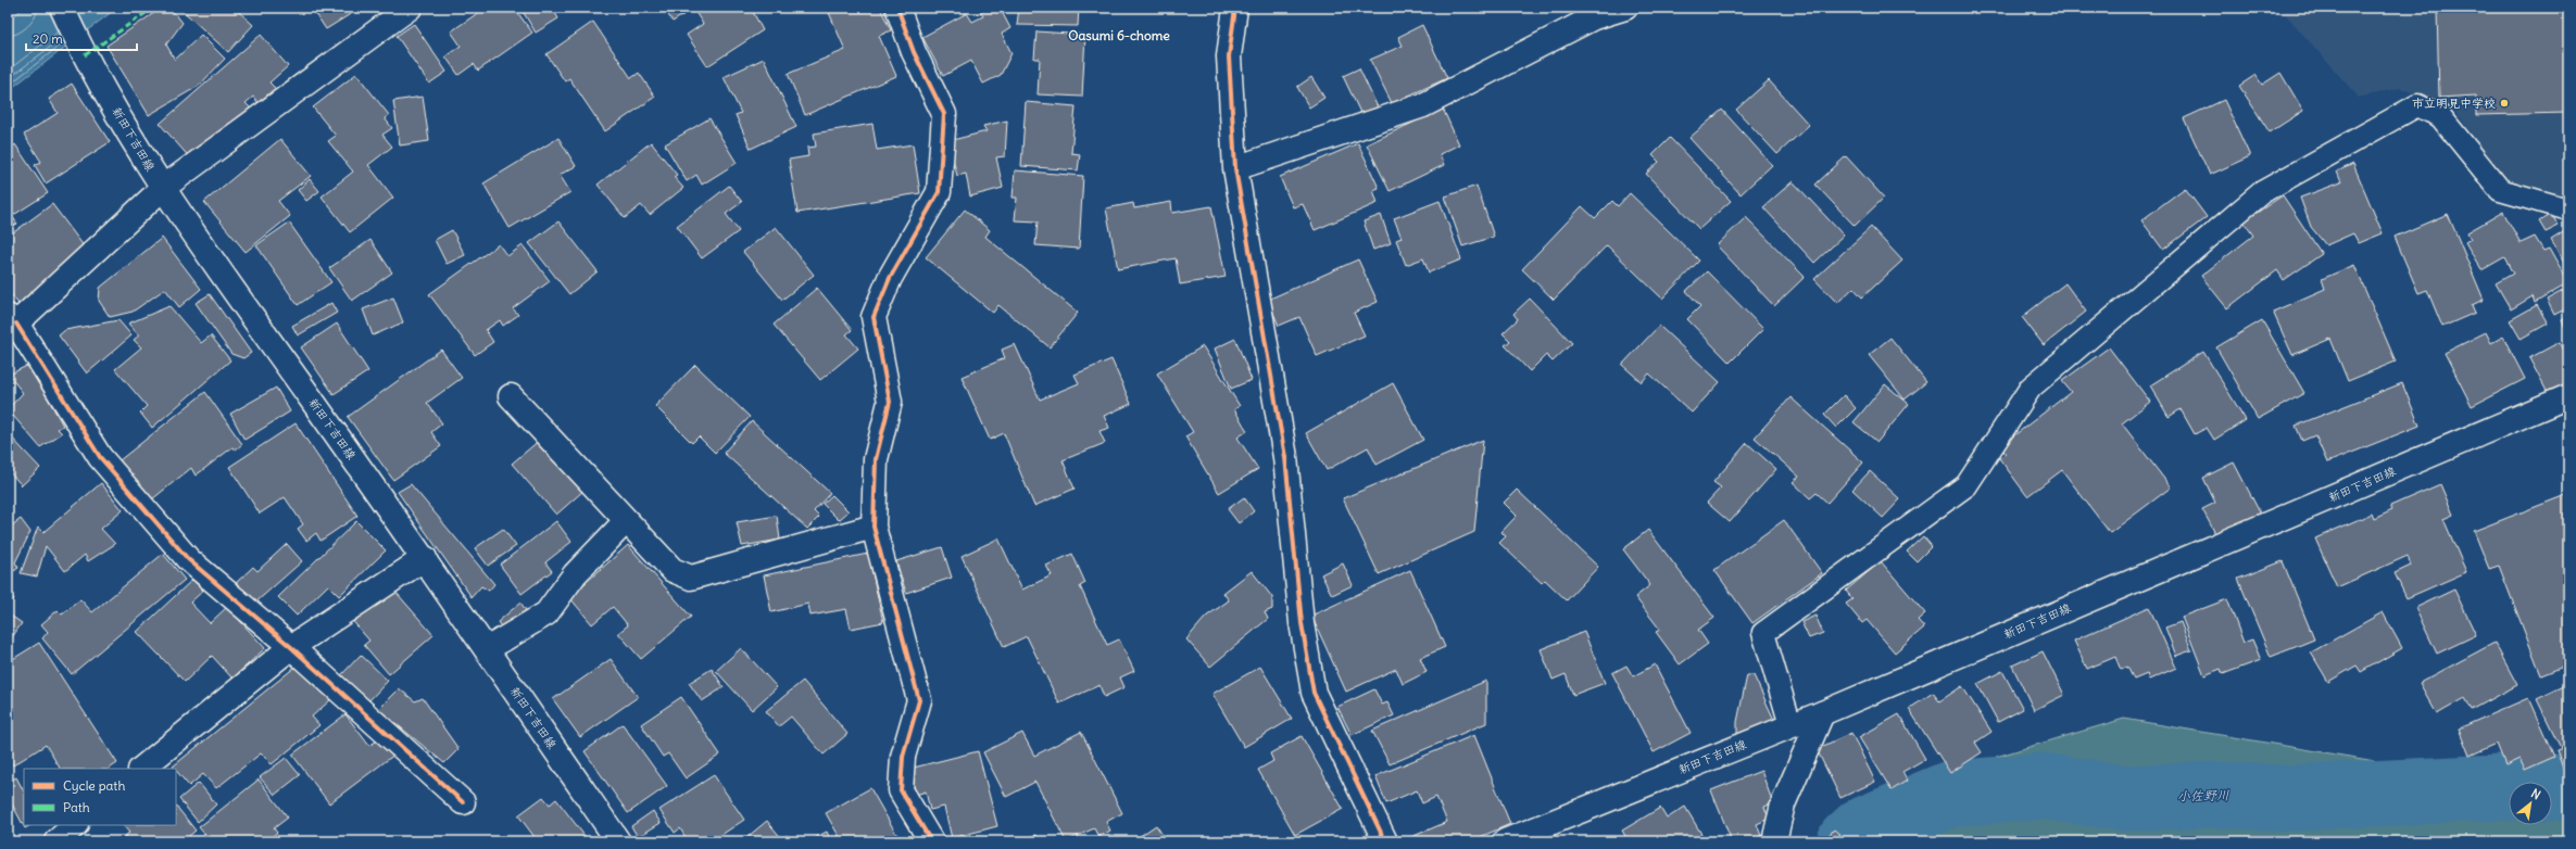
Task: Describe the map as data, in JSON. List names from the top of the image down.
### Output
{
  "streets": {
    "street": ["新田下吉田線"]
  },
  "districts": ["Oasumi 6-chome"],
  "water": ["小佐野川"],
  "places": ["市立明見中学校"],
  "legend": ["Cycle path", "Path"],
  "scale_bar": "20 m",
  "north": "top right"
}
